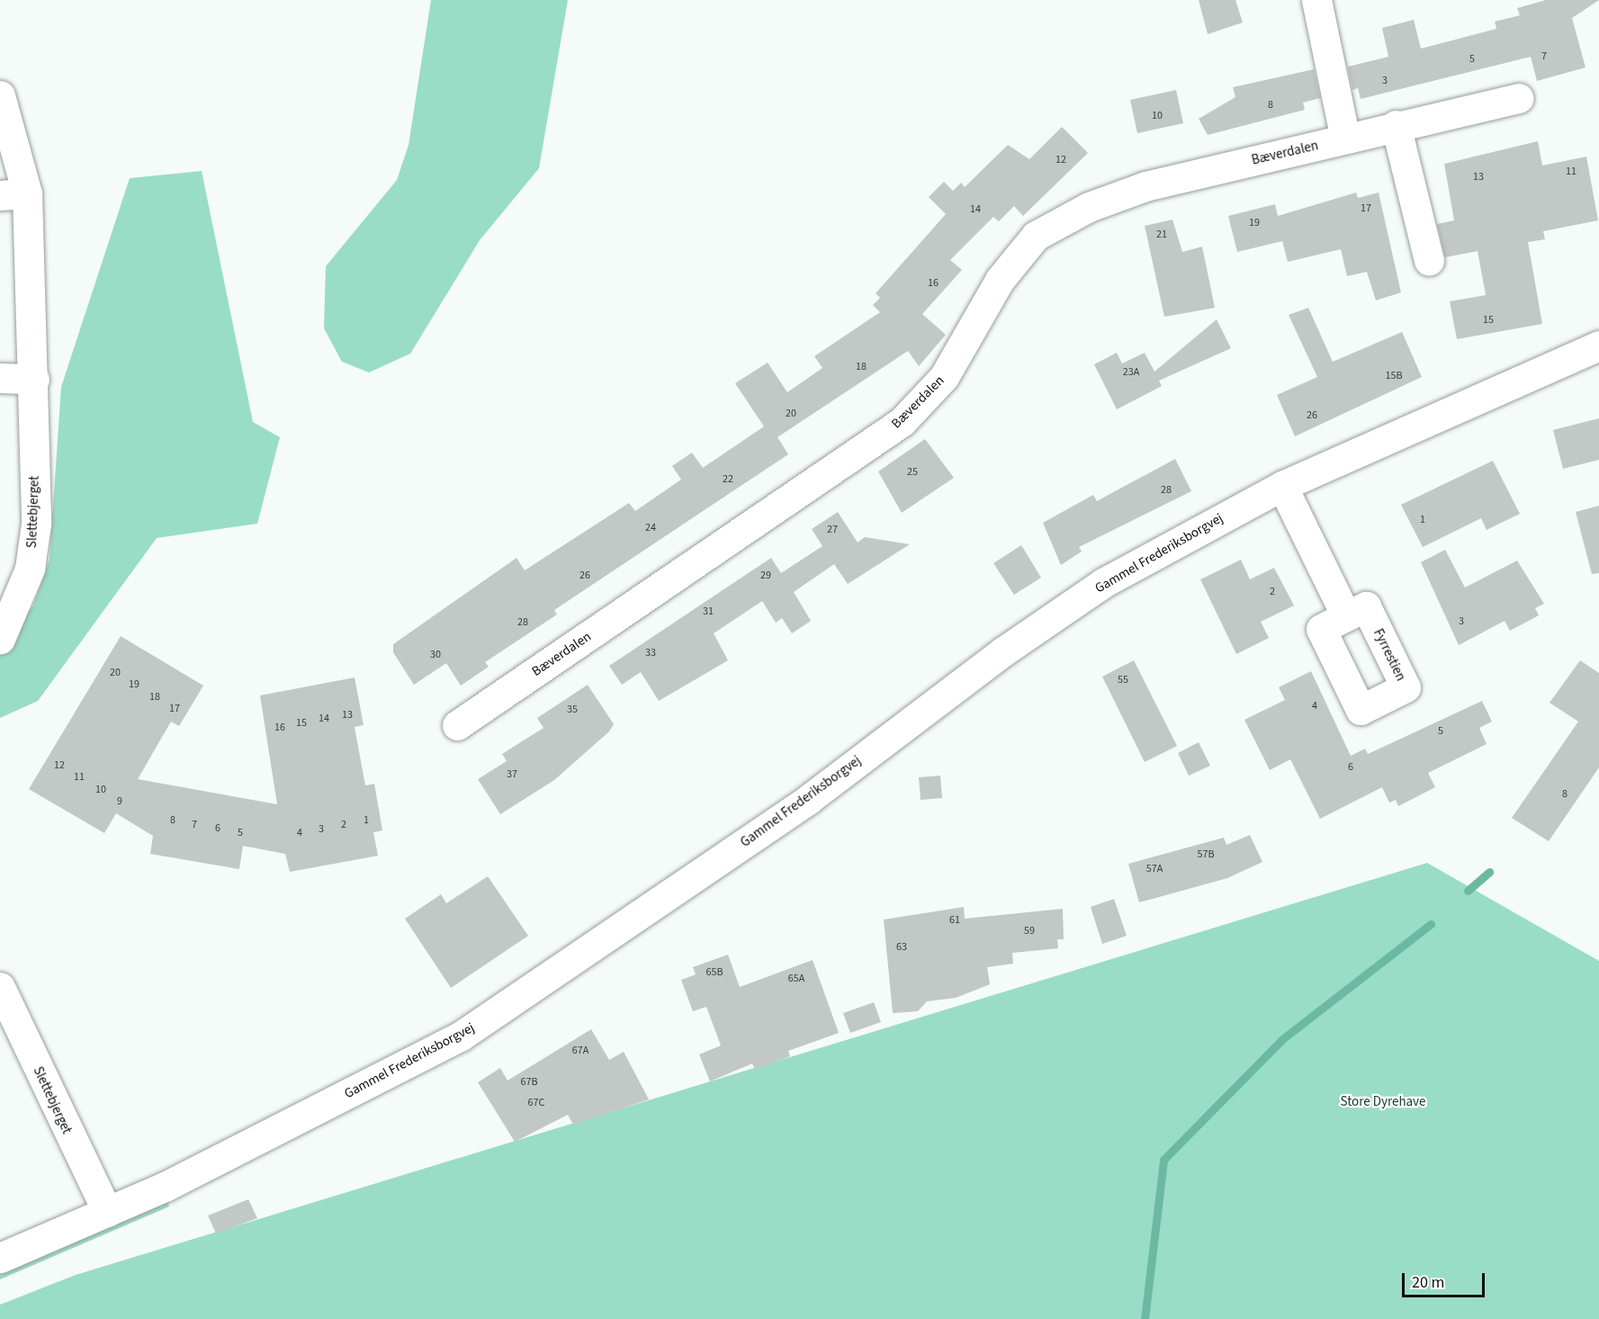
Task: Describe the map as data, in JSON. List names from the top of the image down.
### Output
{
  "streets": {
    "street": ["Bæverdalen", "Slettebjerget", "Gammel Frederiksborgvej"]
  },
  "crossings": [
    ["Slettebjerget", "Gammel Frederiksborgvej"]
  ],
  "parks": ["Store Dyrehave"],
  "house_numbers": [
    "7",
    "5",
    "3",
    "8",
    "10",
    "12",
    "11",
    "13",
    "17",
    "14",
    "19",
    "21",
    "16",
    "15",
    "18",
    "23A",
    "15B",
    "20",
    "26",
    "25",
    "22",
    "28",
    "1",
    "24",
    "27",
    "26",
    "29",
    "2",
    "31",
    "3",
    "28",
    "33",
    "30",
    "20",
    "55",
    "19",
    "18",
    "4",
    "17",
    "35",
    "13",
    "14",
    "15",
    "16",
    "5",
    "12",
    "6",
    "37",
    "11",
    "10",
    "8",
    "9",
    "8",
    "1",
    "7",
    "2",
    "6",
    "3",
    "5",
    "4",
    "57B",
    "57A",
    "61",
    "59",
    "63",
    "65B",
    "65A",
    "67A",
    "67B",
    "67C"
  ],
  "scale_bar": "20 m"
}
